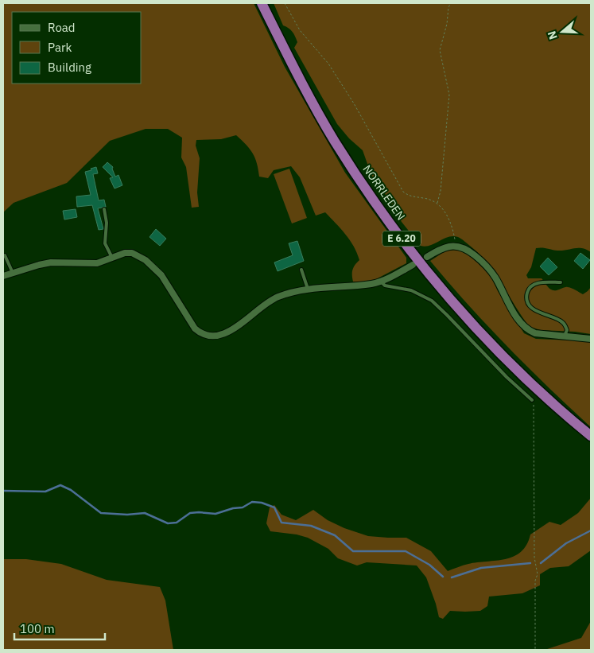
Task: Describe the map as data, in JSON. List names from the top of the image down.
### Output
{
  "streets": {
    "highway": ["NORRLEDEN", "E 6.20"]
  },
  "legend": ["Road", "Park", "Building"],
  "scale_bar": "100 m",
  "north": "left"
}
